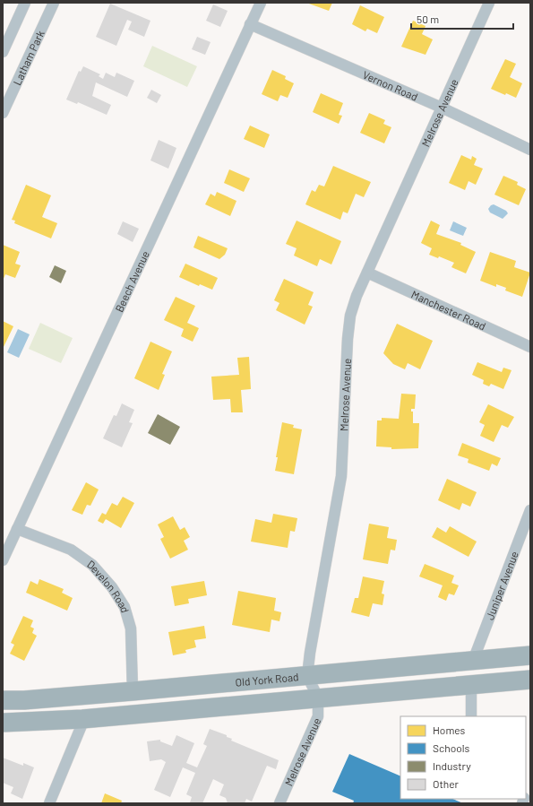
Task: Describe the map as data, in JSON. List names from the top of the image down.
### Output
{
  "streets": {
    "highway": ["Old York Road"],
    "street": [
      "Latham Park",
      "Vernon Road",
      "Melrose Avenue",
      "Beech Avenue",
      "Manchester Road",
      "Juniper Avenue",
      "Develon Road"
    ]
  },
  "crossings": [
    ["Vernon Road", "Melrose Avenue"],
    ["Vernon Road", "Beech Avenue"],
    ["Melrose Avenue", "Manchester Road"],
    ["Melrose Avenue", "Old York Road"],
    ["Beech Avenue", "Develon Road"],
    ["Juniper Avenue", "Old York Road"],
    ["Develon Road", "Old York Road"]
  ],
  "legend": [
    "Homes",
    "Schools",
    "Industry",
    "Other"
  ],
  "scale_bar": "50 m"
}
